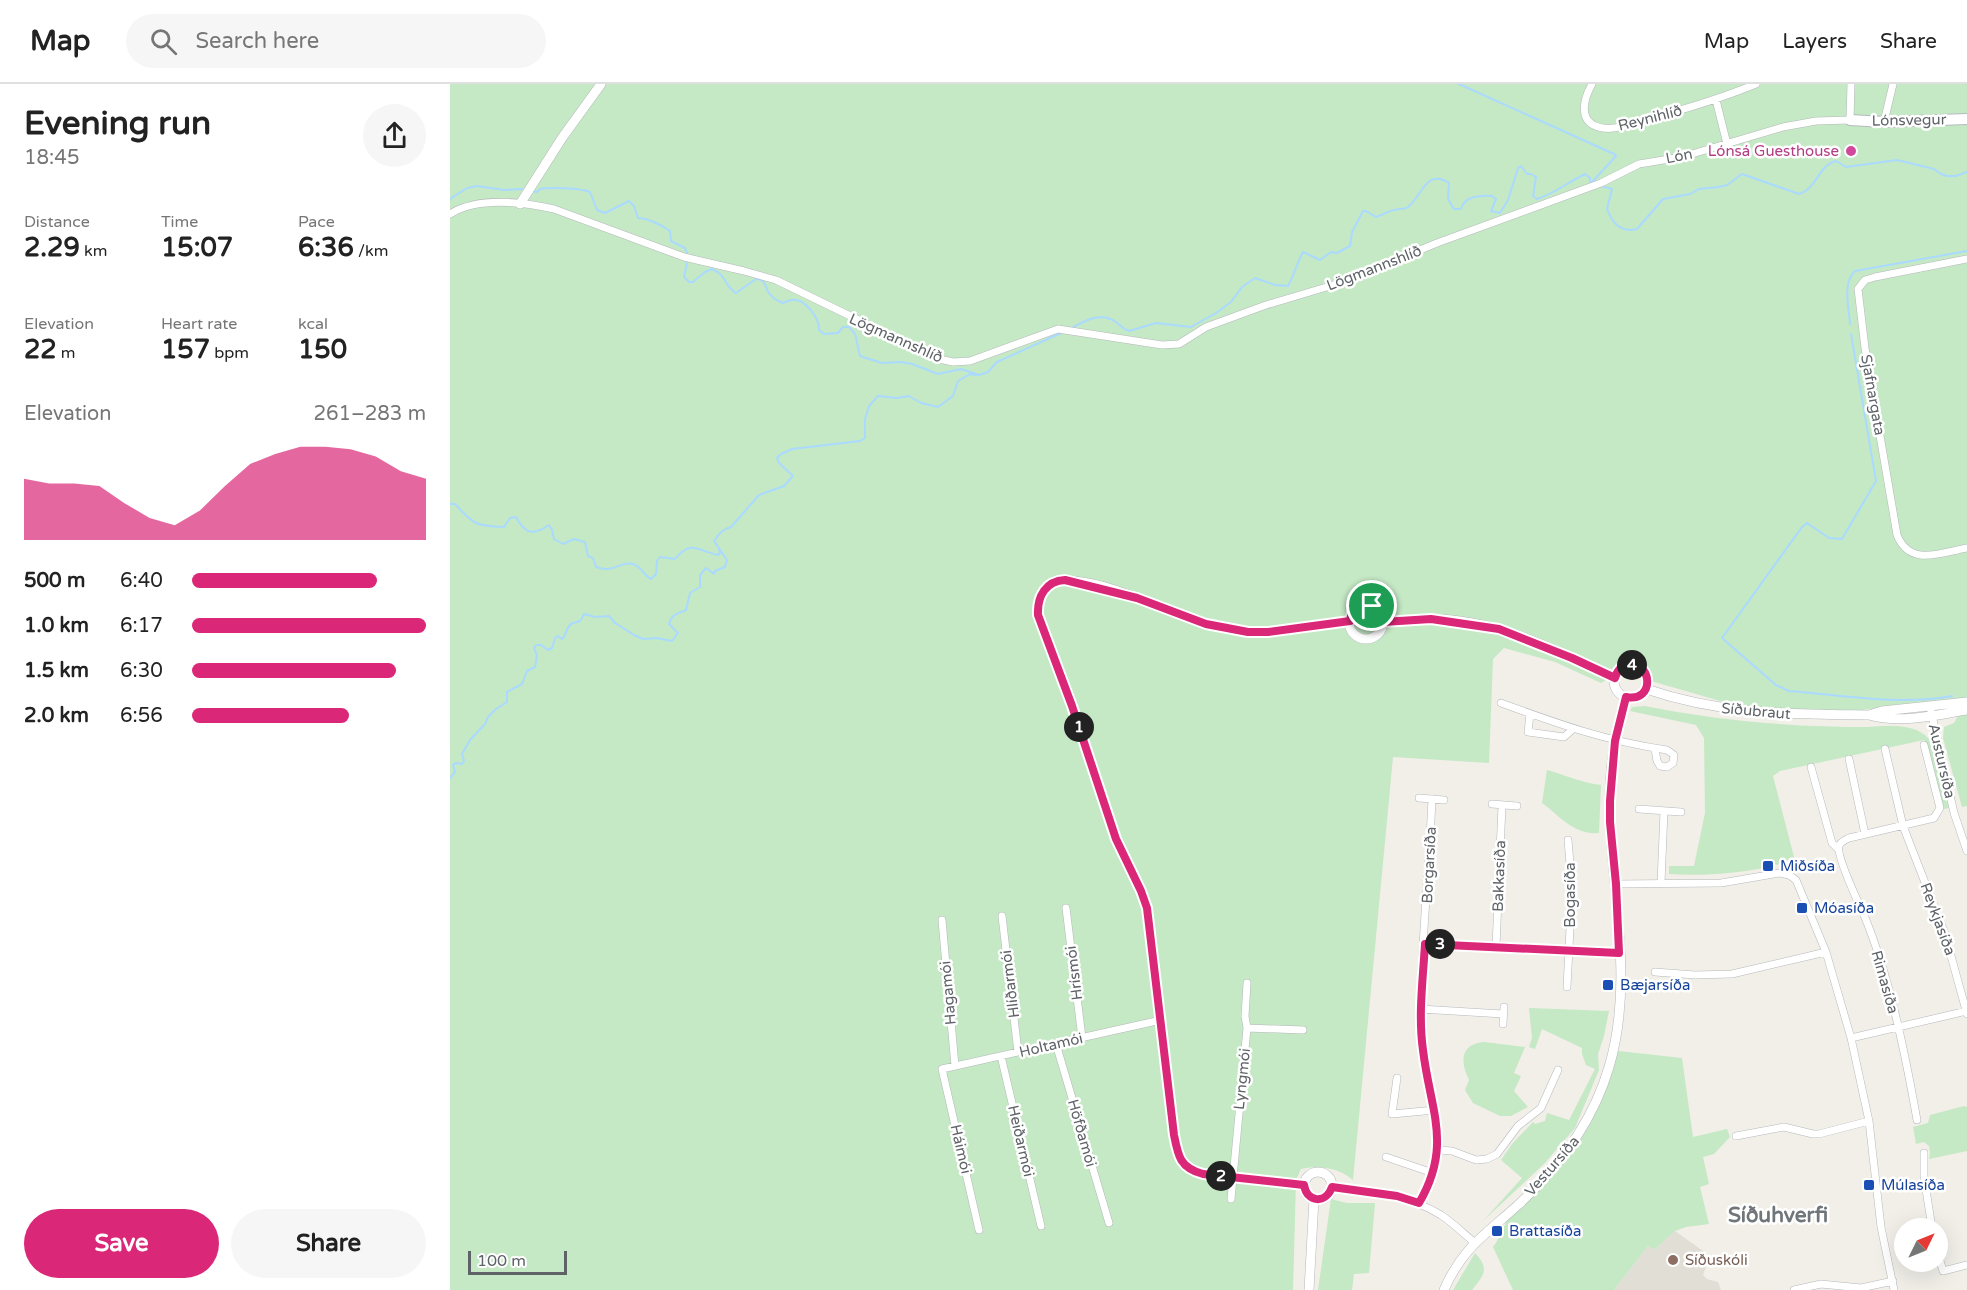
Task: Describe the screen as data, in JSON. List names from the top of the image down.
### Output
{
  "streets": {
    "main road": ["Lónsvegur"],
    "street": [
      "Reynihlíð",
      "Lón",
      "Lögmannshlíð",
      "Sjafnargata",
      "Síðubraut",
      "Austursíða",
      "Borgarsíða",
      "Bakkasíða",
      "Bogasíða",
      "Reykjasíða",
      "Hrísmói",
      "Rimasíða",
      "Hlíðarmói",
      "Hagamói",
      "Holtamói",
      "Lyngmói",
      "Höfðamói",
      "Heiðarmói",
      "Háimói",
      "Vestursíða"
    ]
  },
  "crossings": [
    ["Lónsvegur", "Lón"],
    ["Lón", "Lögmannshlíð"],
    ["Síðubraut", "Austursíða"],
    ["Síðubraut", "Vestursíða"],
    ["Hrísmói", "Holtamói"],
    ["Hlíðarmói", "Holtamói"],
    ["Hagamói", "Holtamói"],
    ["Holtamói", "Höfðamói"],
    ["Holtamói", "Heiðarmói"],
    ["Holtamói", "Háimói"]
  ],
  "districts": ["Síðuhverfi"],
  "places": {
    "other": ["Lónsá Guesthouse", "Síðuskóli"],
    "transit": [
      "Miðsíða",
      "Móasíða",
      "Bæjarsíða",
      "Múlasíða",
      "Brattasíða"
    ]
  },
  "scale_bar": "100 m",
  "north": "top right",
  "page": {
    "header": "Map",
    "search": "Search here",
    "nav": ["Map", "Layers", "Share"],
    "heading": ["Evening run", "18:45"],
    "stats": [
      ["Distance", "2.29 km"],
      ["Time", "15:07"],
      ["Pace", "6:36 /km"],
      ["Elevation", "22 m"],
      ["Heart rate", "157 bpm"],
      ["kcal", "150"]
    ],
    "chart": ["Elevation", "261–283 m"],
    "list": [
      {
        "name": "500 m",
        "note": "6:40"
      },
      {
        "name": "1.0 km",
        "note": "6:17"
      },
      {
        "name": "1.5 km",
        "note": "6:30"
      },
      {
        "name": "2.0 km",
        "note": "6:56"
      }
    ],
    "pins": [
      "4",
      "1",
      "3",
      "2"
    ],
    "buttons": ["Save", "Share"],
    "scale": "100 m"
  }
}
